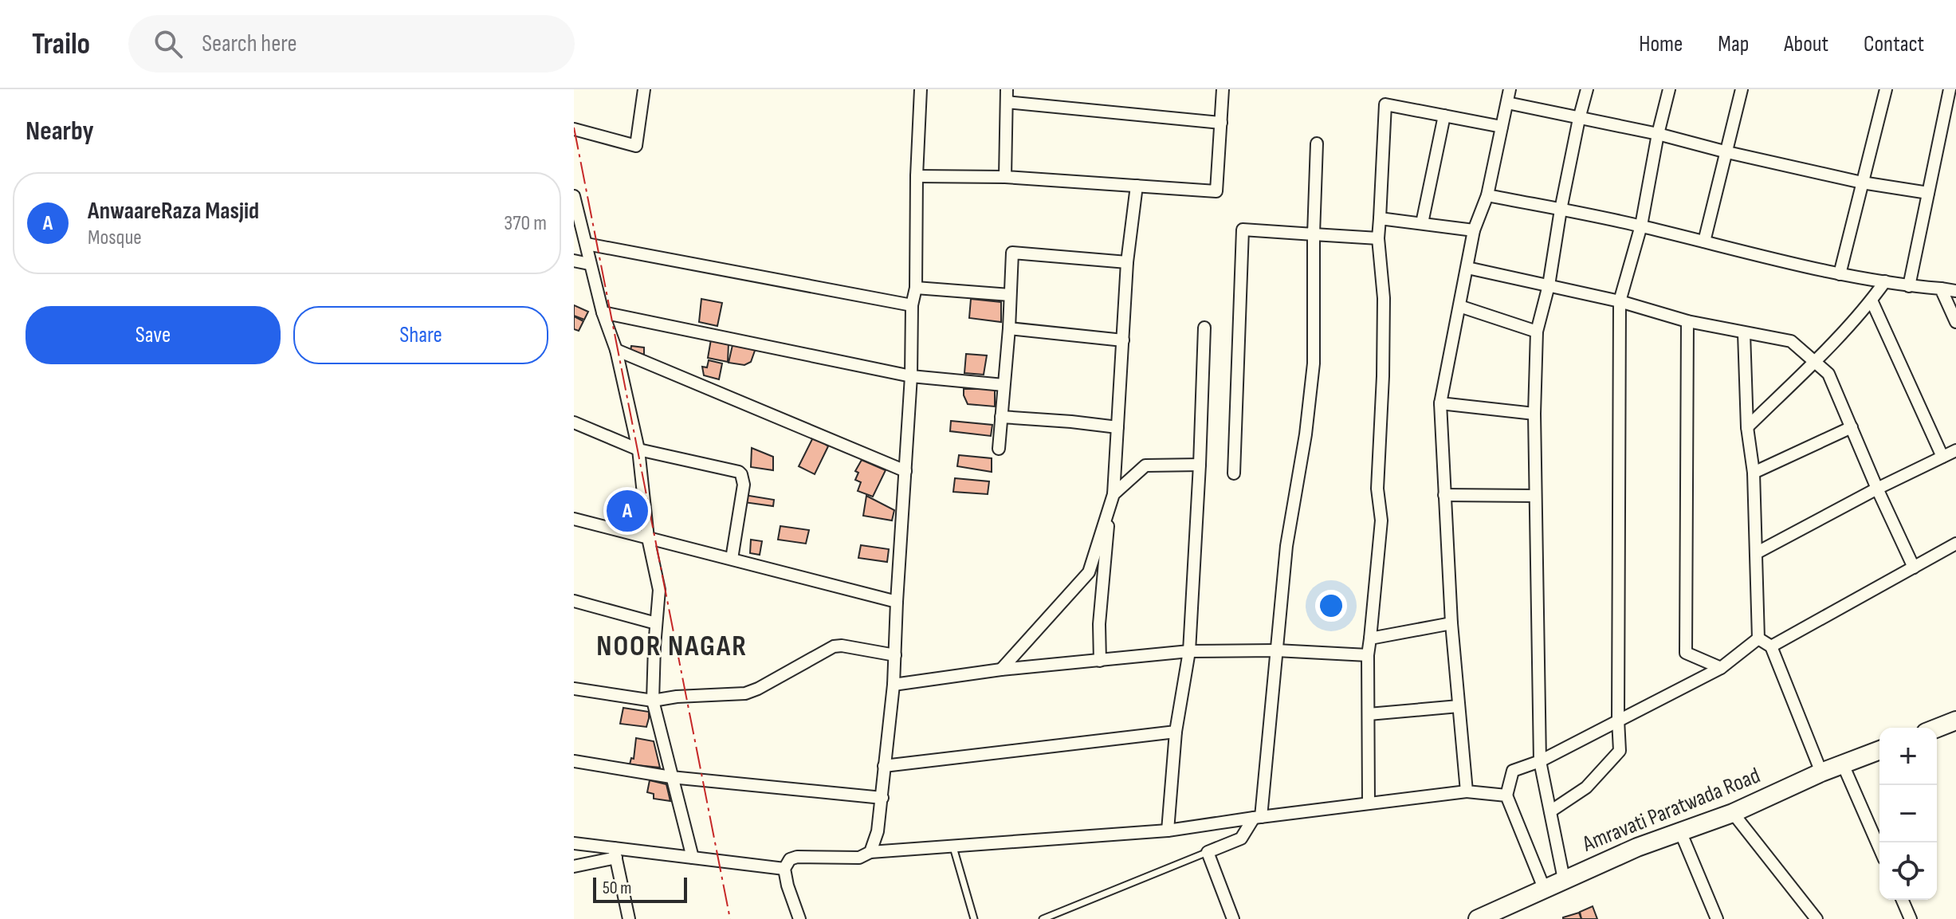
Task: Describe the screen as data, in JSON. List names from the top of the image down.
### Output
{
  "streets": {
    "main road": ["Amravati Paratwada Road"]
  },
  "districts": ["NOOR NAGAR"],
  "scale_bar": "50 m",
  "page": {
    "header": "Trailo",
    "search": "Search here",
    "nav": [
      "Home",
      "Map",
      "About",
      "Contact"
    ],
    "heading": "Nearby",
    "list": [
      {
        "mark": "A",
        "name": "AnwaareRaza Masjid",
        "note": "Mosque",
        "value": "370 m"
      }
    ],
    "buttons": ["Save", "Share"],
    "pins": "A",
    "map_buttons": ["+", "−"],
    "scale": "50 m"
  }
}
